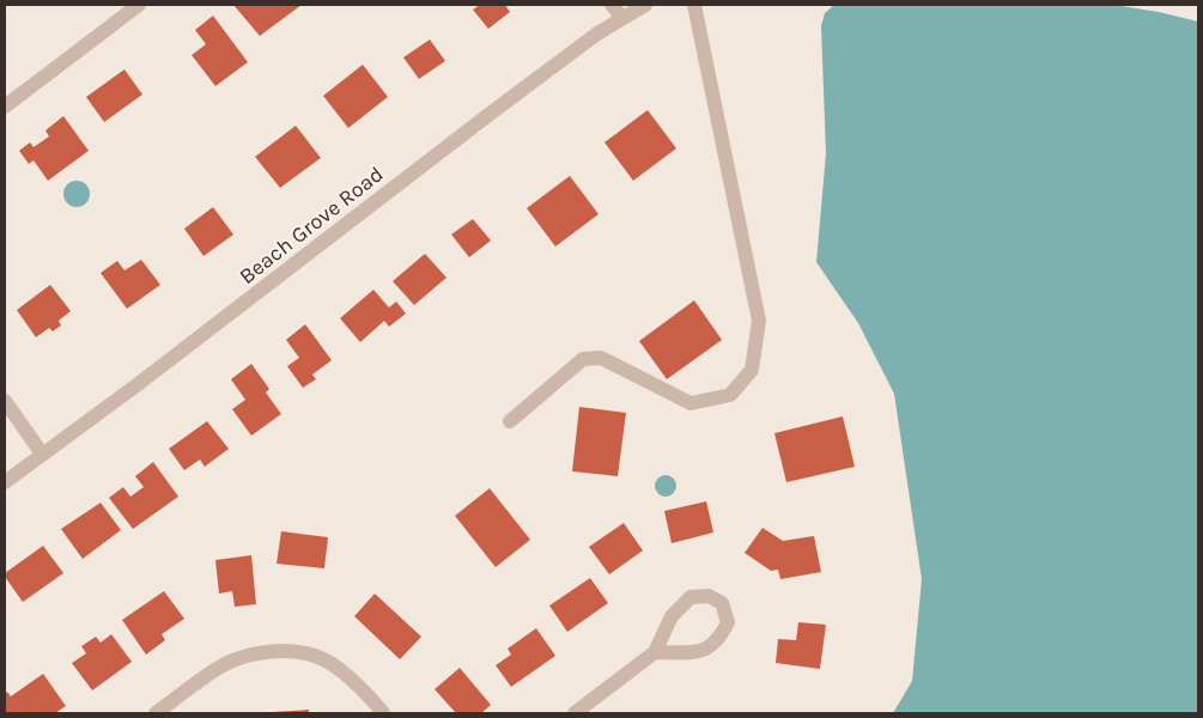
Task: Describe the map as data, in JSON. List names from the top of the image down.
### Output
{
  "streets": {
    "street": ["Beach Grove Road"]
  }
}
